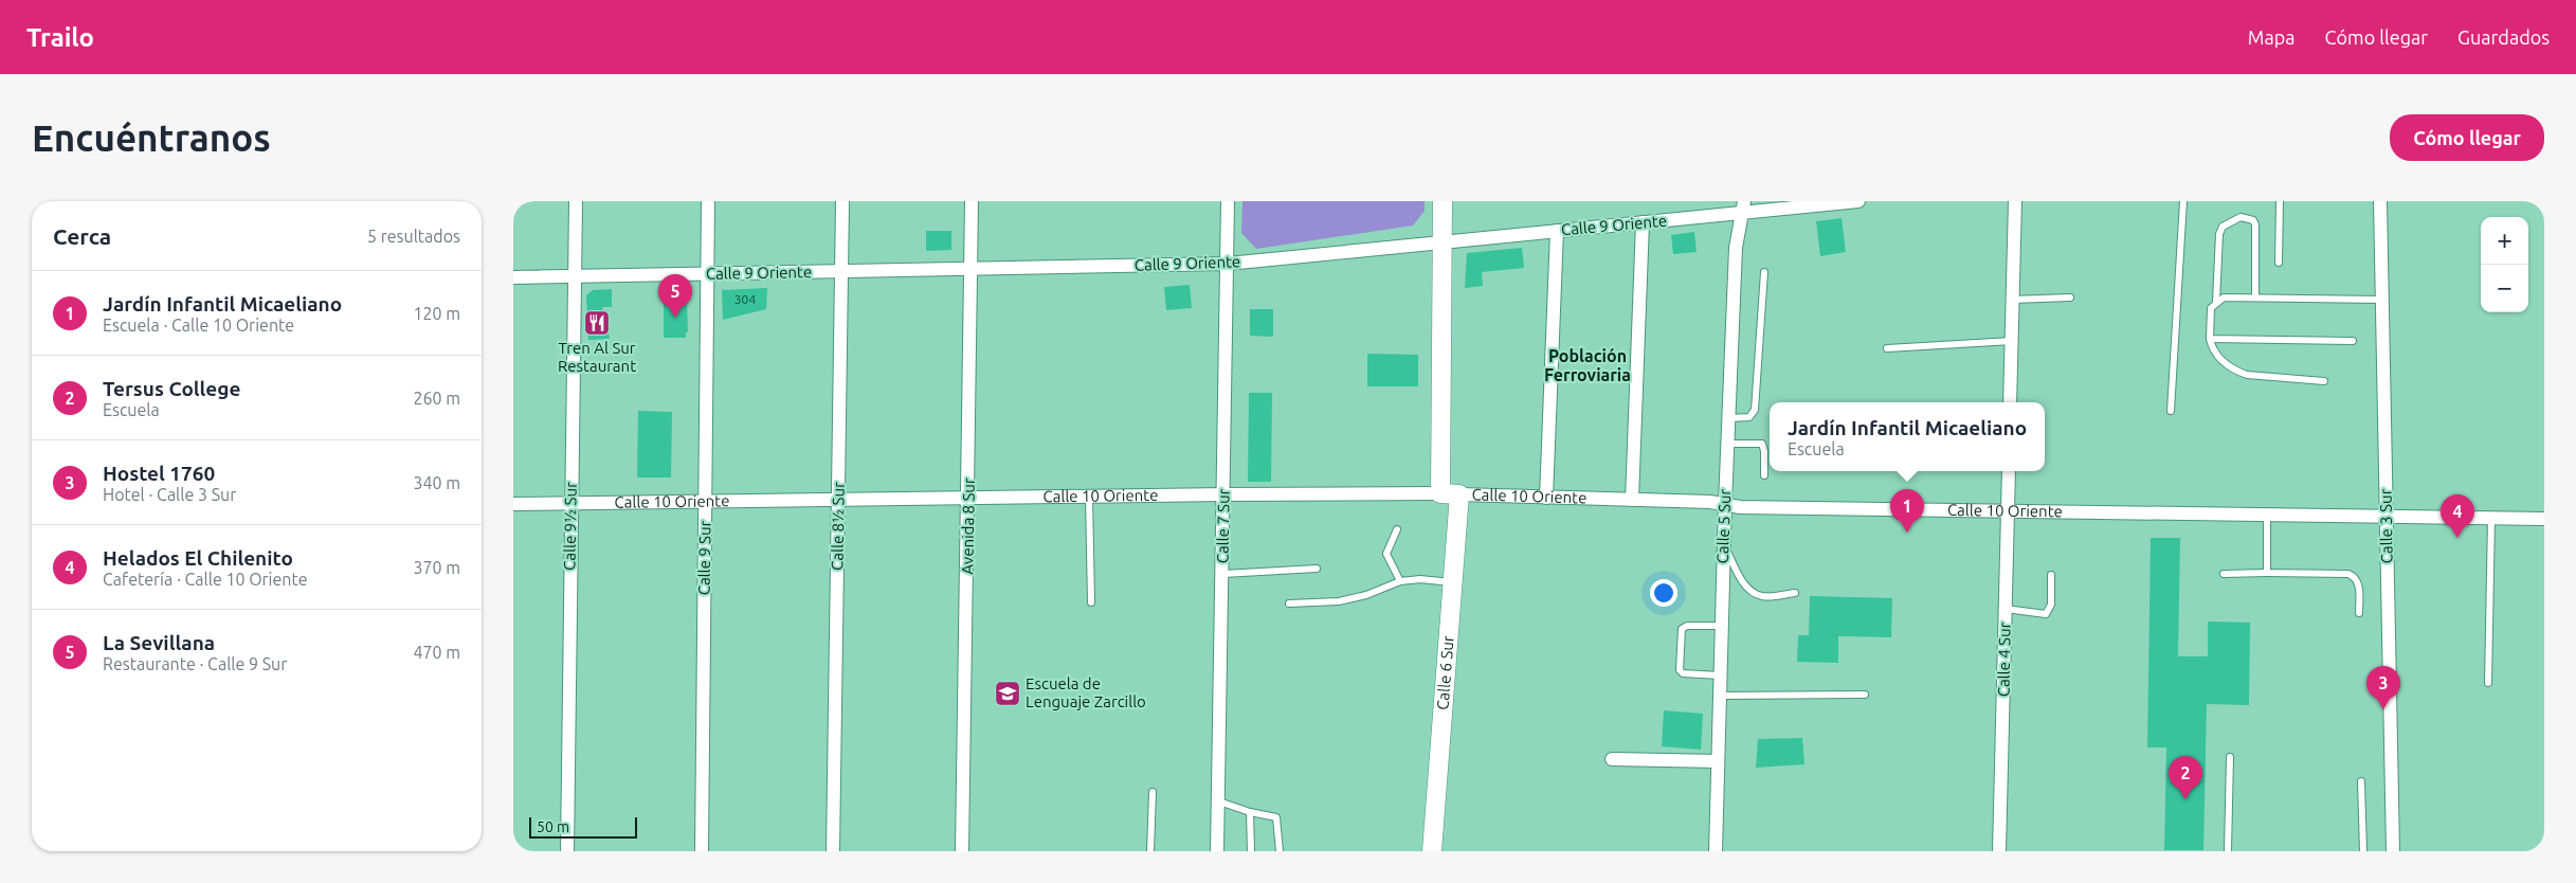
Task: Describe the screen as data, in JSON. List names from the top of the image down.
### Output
{
  "streets": {
    "street": [
      "Calle 9 Oriente",
      "Calle 10 Oriente",
      "Calle 9½ Sur",
      "Calle 8½ Sur",
      "Avenida 8 Sur",
      "Calle 7 Sur",
      "Calle 5 Sur",
      "Calle 3 Sur",
      "Calle 9 Sur",
      "Calle 4 Sur",
      "Calle 6 Sur"
    ]
  },
  "crossings": [
    ["Calle 9 Oriente", "Calle 9½ Sur"],
    ["Calle 9 Oriente", "Calle 8½ Sur"],
    ["Calle 9 Oriente", "Avenida 8 Sur"],
    ["Calle 9 Oriente", "Calle 7 Sur"],
    ["Calle 9 Oriente", "Calle 5 Sur"],
    ["Calle 9 Oriente", "Calle 9 Sur"],
    ["Calle 10 Oriente", "Calle 9½ Sur"],
    ["Calle 10 Oriente", "Calle 8½ Sur"],
    ["Calle 10 Oriente", "Avenida 8 Sur"],
    ["Calle 10 Oriente", "Calle 7 Sur"],
    ["Calle 10 Oriente", "Calle 5 Sur"],
    ["Calle 10 Oriente", "Calle 3 Sur"],
    ["Calle 10 Oriente", "Calle 9 Sur"],
    ["Calle 10 Oriente", "Calle 4 Sur"],
    ["Calle 10 Oriente", "Calle 6 Sur"]
  ],
  "districts": ["Población Ferroviaria"],
  "places": {
    "restaurant": ["Tren Al Sur Restaurant"],
    "school or university": ["Escuela de Lenguaje Zarcillo"]
  },
  "house_numbers": ["304"],
  "scale_bar": "50 m",
  "page": {
    "header": "Trailo",
    "nav": ["Mapa", "Cómo llegar", "Guardados"],
    "buttons": "Cómo llegar",
    "title": "Encuéntranos",
    "heading": ["Cerca", "5 resultados"],
    "map_buttons": ["+", "−"],
    "list": [
      {
        "mark": "1",
        "name": "Jardín Infantil Micaeliano",
        "note": "Escuela · Calle 10 Oriente",
        "value": "120 m"
      },
      {
        "mark": "2",
        "name": "Tersus College",
        "note": "Escuela",
        "value": "260 m"
      },
      {
        "mark": "3",
        "name": "Hostel 1760",
        "note": "Hotel · Calle 3 Sur",
        "value": "340 m"
      },
      {
        "mark": "4",
        "name": "Helados El Chilenito",
        "note": "Cafetería · Calle 10 Oriente",
        "value": "370 m"
      },
      {
        "mark": "5",
        "name": "La Sevillana",
        "note": "Restaurante · Calle 9 Sur",
        "value": "470 m"
      }
    ],
    "pins": [
      "5",
      "1",
      "4",
      "3",
      "2"
    ],
    "popup": ["Jardín Infantil Micaeliano", "Escuela"],
    "scale": "50 m"
  }
}
